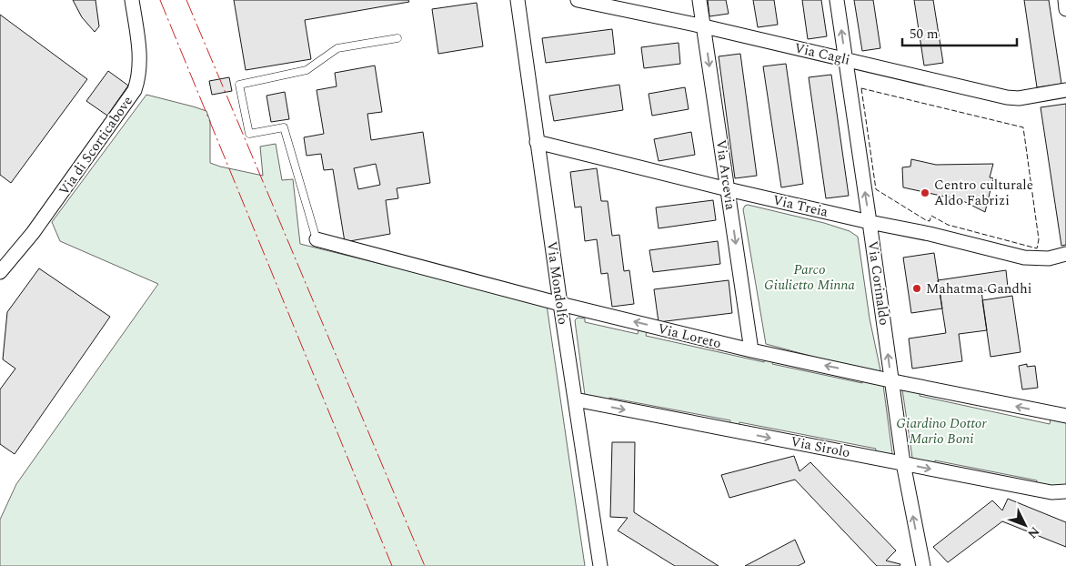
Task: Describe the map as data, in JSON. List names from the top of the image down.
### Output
{
  "streets": {
    "street": [
      "Via Cagli",
      "Via di Scorticabove",
      "Via Arcevia",
      "Via Treia",
      "Via Mondolfo",
      "Via Corinaldo",
      "Via Loreto",
      "Via Sirolo"
    ]
  },
  "crossings": [
    ["Via Cagli", "Via Arcevia"],
    ["Via Cagli", "Via Corinaldo"],
    ["Via Arcevia", "Via Treia"],
    ["Via Arcevia", "Via Loreto"],
    ["Via Treia", "Via Mondolfo"],
    ["Via Treia", "Via Corinaldo"],
    ["Via Mondolfo", "Via Loreto"],
    ["Via Mondolfo", "Via Sirolo"],
    ["Via Corinaldo", "Via Loreto"],
    ["Via Corinaldo", "Via Sirolo"]
  ],
  "one_way": [
    "Via Arcevia",
    "Via Corinaldo",
    "Via Loreto",
    "Via Sirolo"
  ],
  "parks": ["Parco Giulietto Minna", "Giardino Dottor Mario Boni"],
  "places": ["Centro culturale Aldo Fabrizi", "Mahatma Gandhi"],
  "scale_bar": "50 m",
  "north": "bottom right"
}
